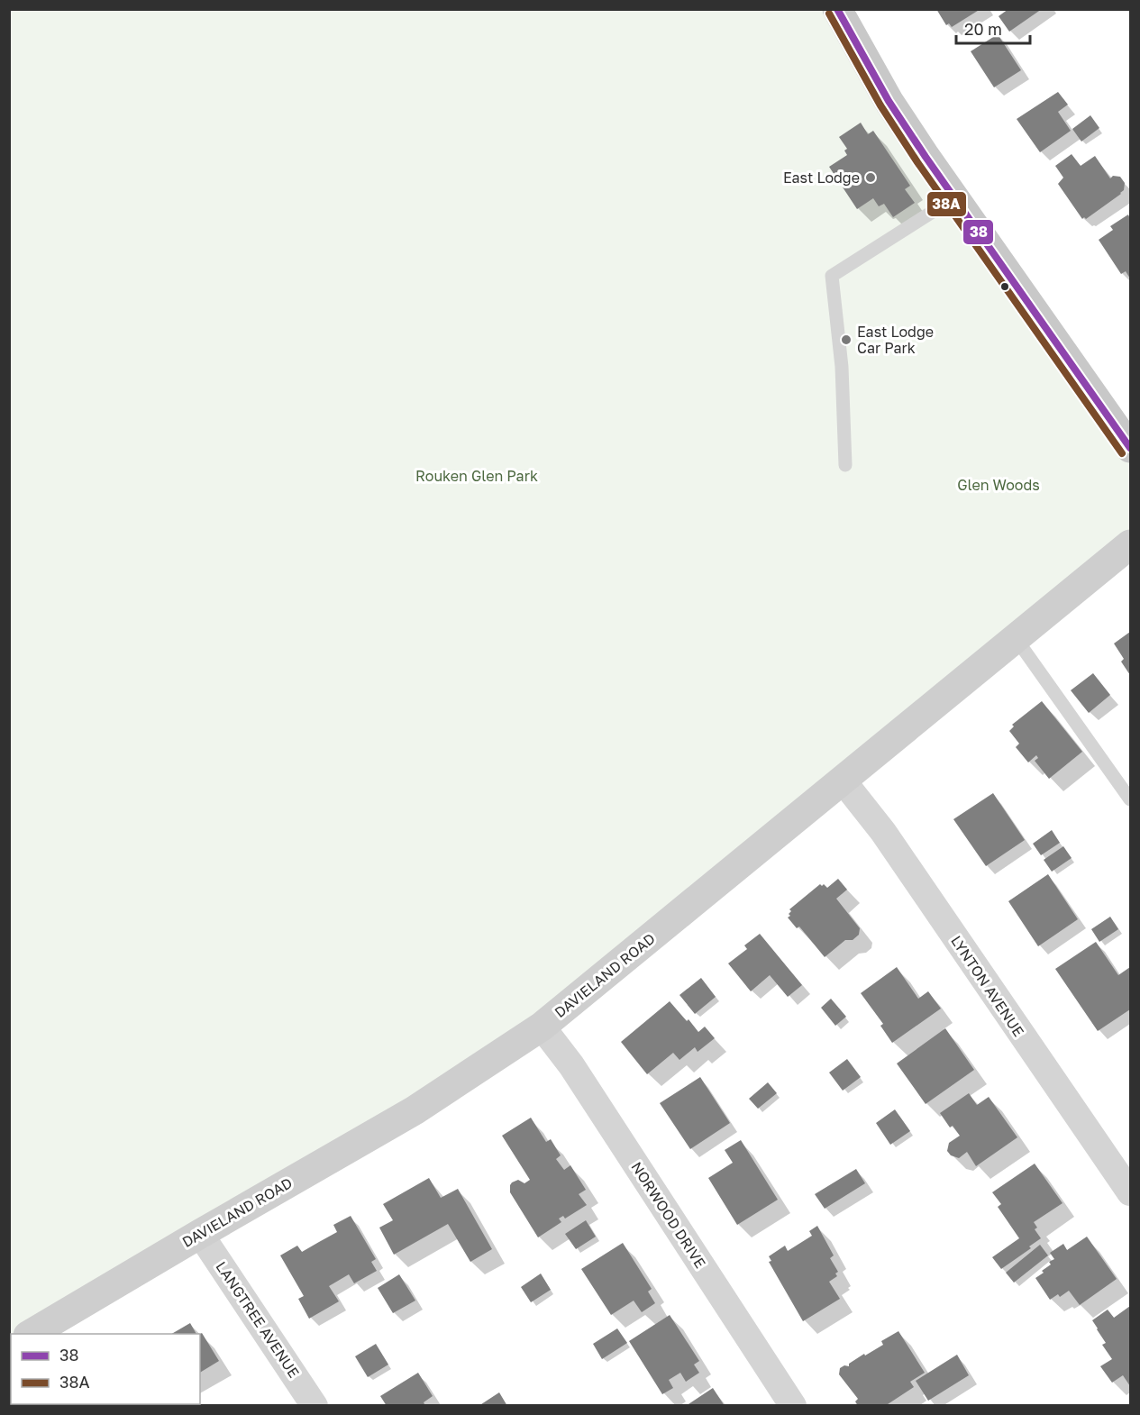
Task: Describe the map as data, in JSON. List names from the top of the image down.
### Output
{
  "streets": {
    "street": [
      "DAVIELAND ROAD",
      "LYNTON AVENUE",
      "NORWOOD DRIVE",
      "LANGTREE AVENUE"
    ]
  },
  "crossings": [
    ["DAVIELAND ROAD", "LYNTON AVENUE"],
    ["DAVIELAND ROAD", "NORWOOD DRIVE"],
    ["DAVIELAND ROAD", "LANGTREE AVENUE"]
  ],
  "parks": ["Rouken Glen Park", "Glen Woods"],
  "places": ["East Lodge", "East Lodge Car Park"],
  "lines": ["transit line 38", "transit line 38A"],
  "legend": ["38", "38A"],
  "scale_bar": "20 m"
}
